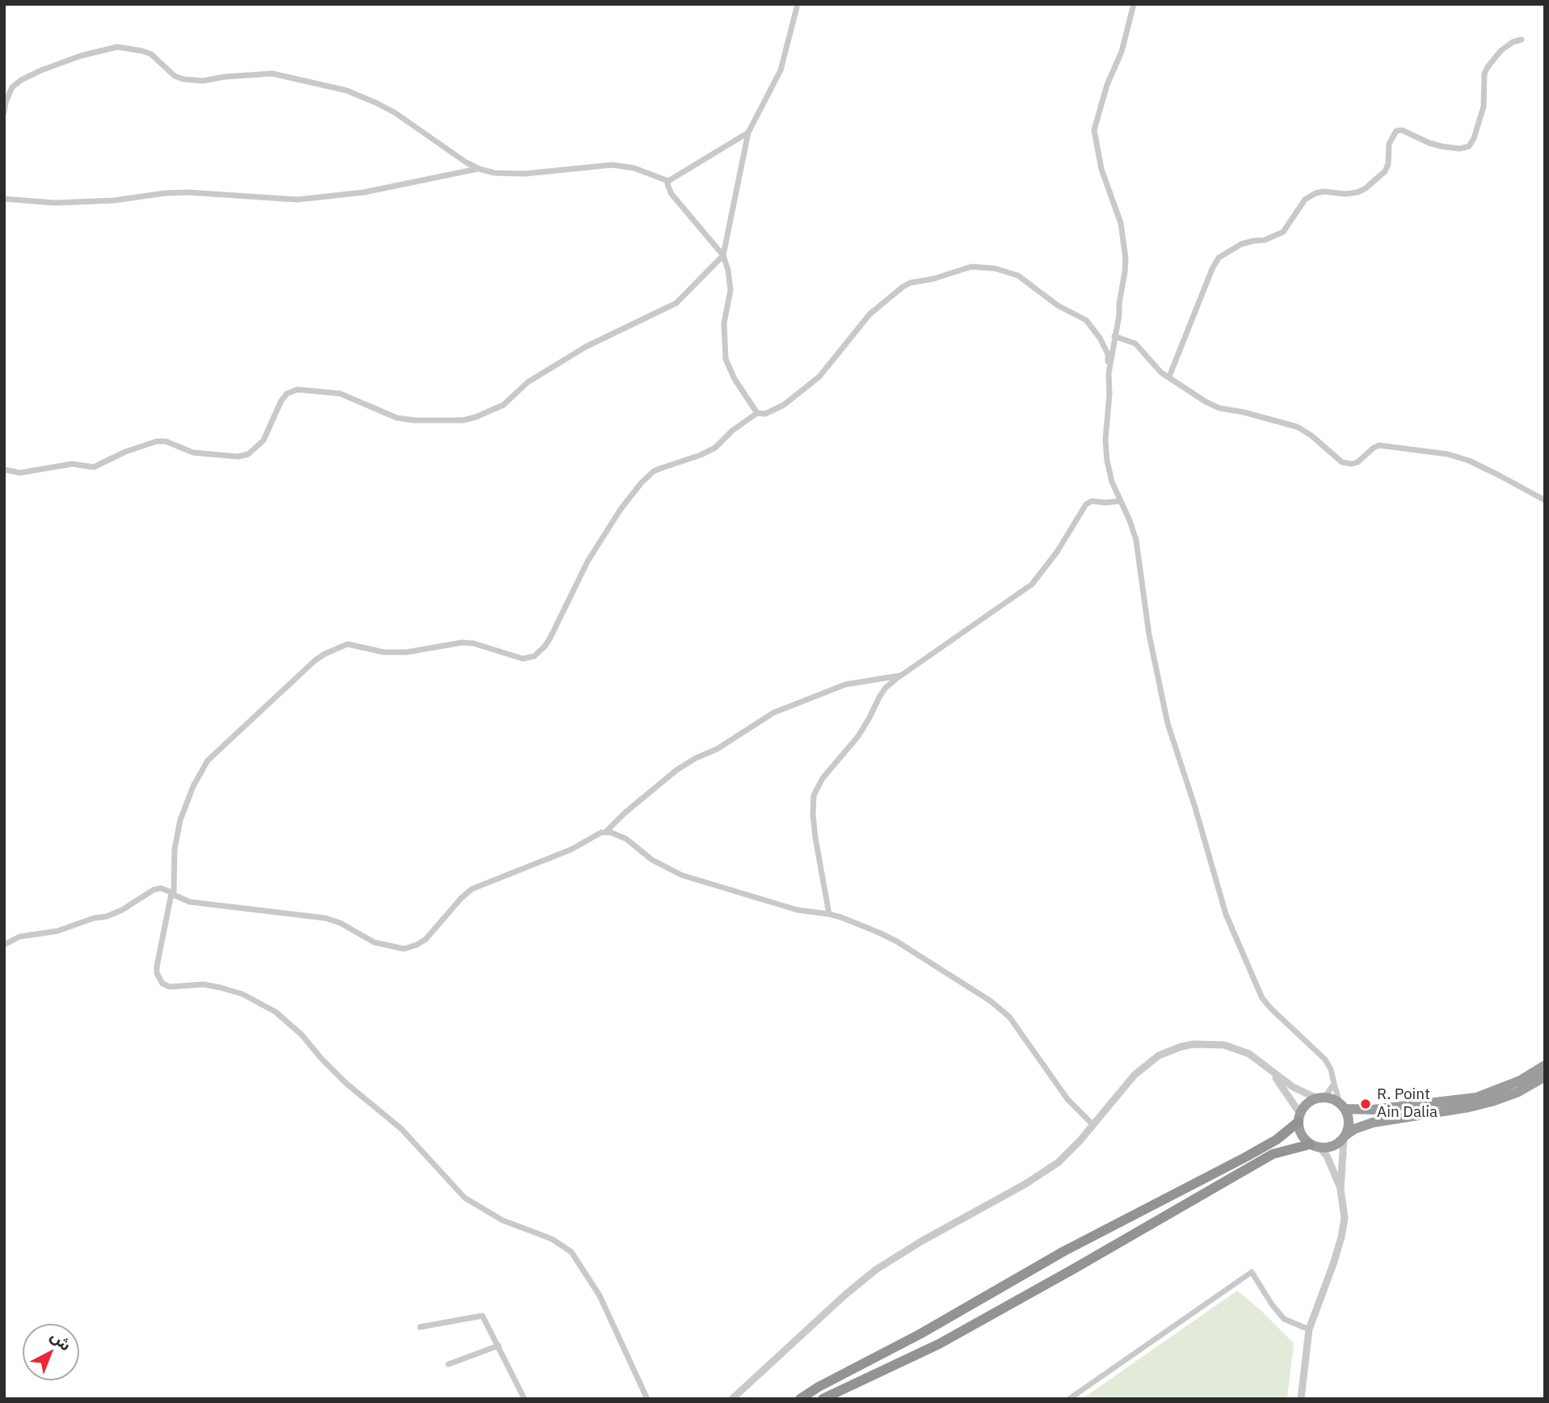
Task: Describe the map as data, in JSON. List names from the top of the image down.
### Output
{
  "places": ["R. Point Ain Dalia"],
  "north": "top right"
}
